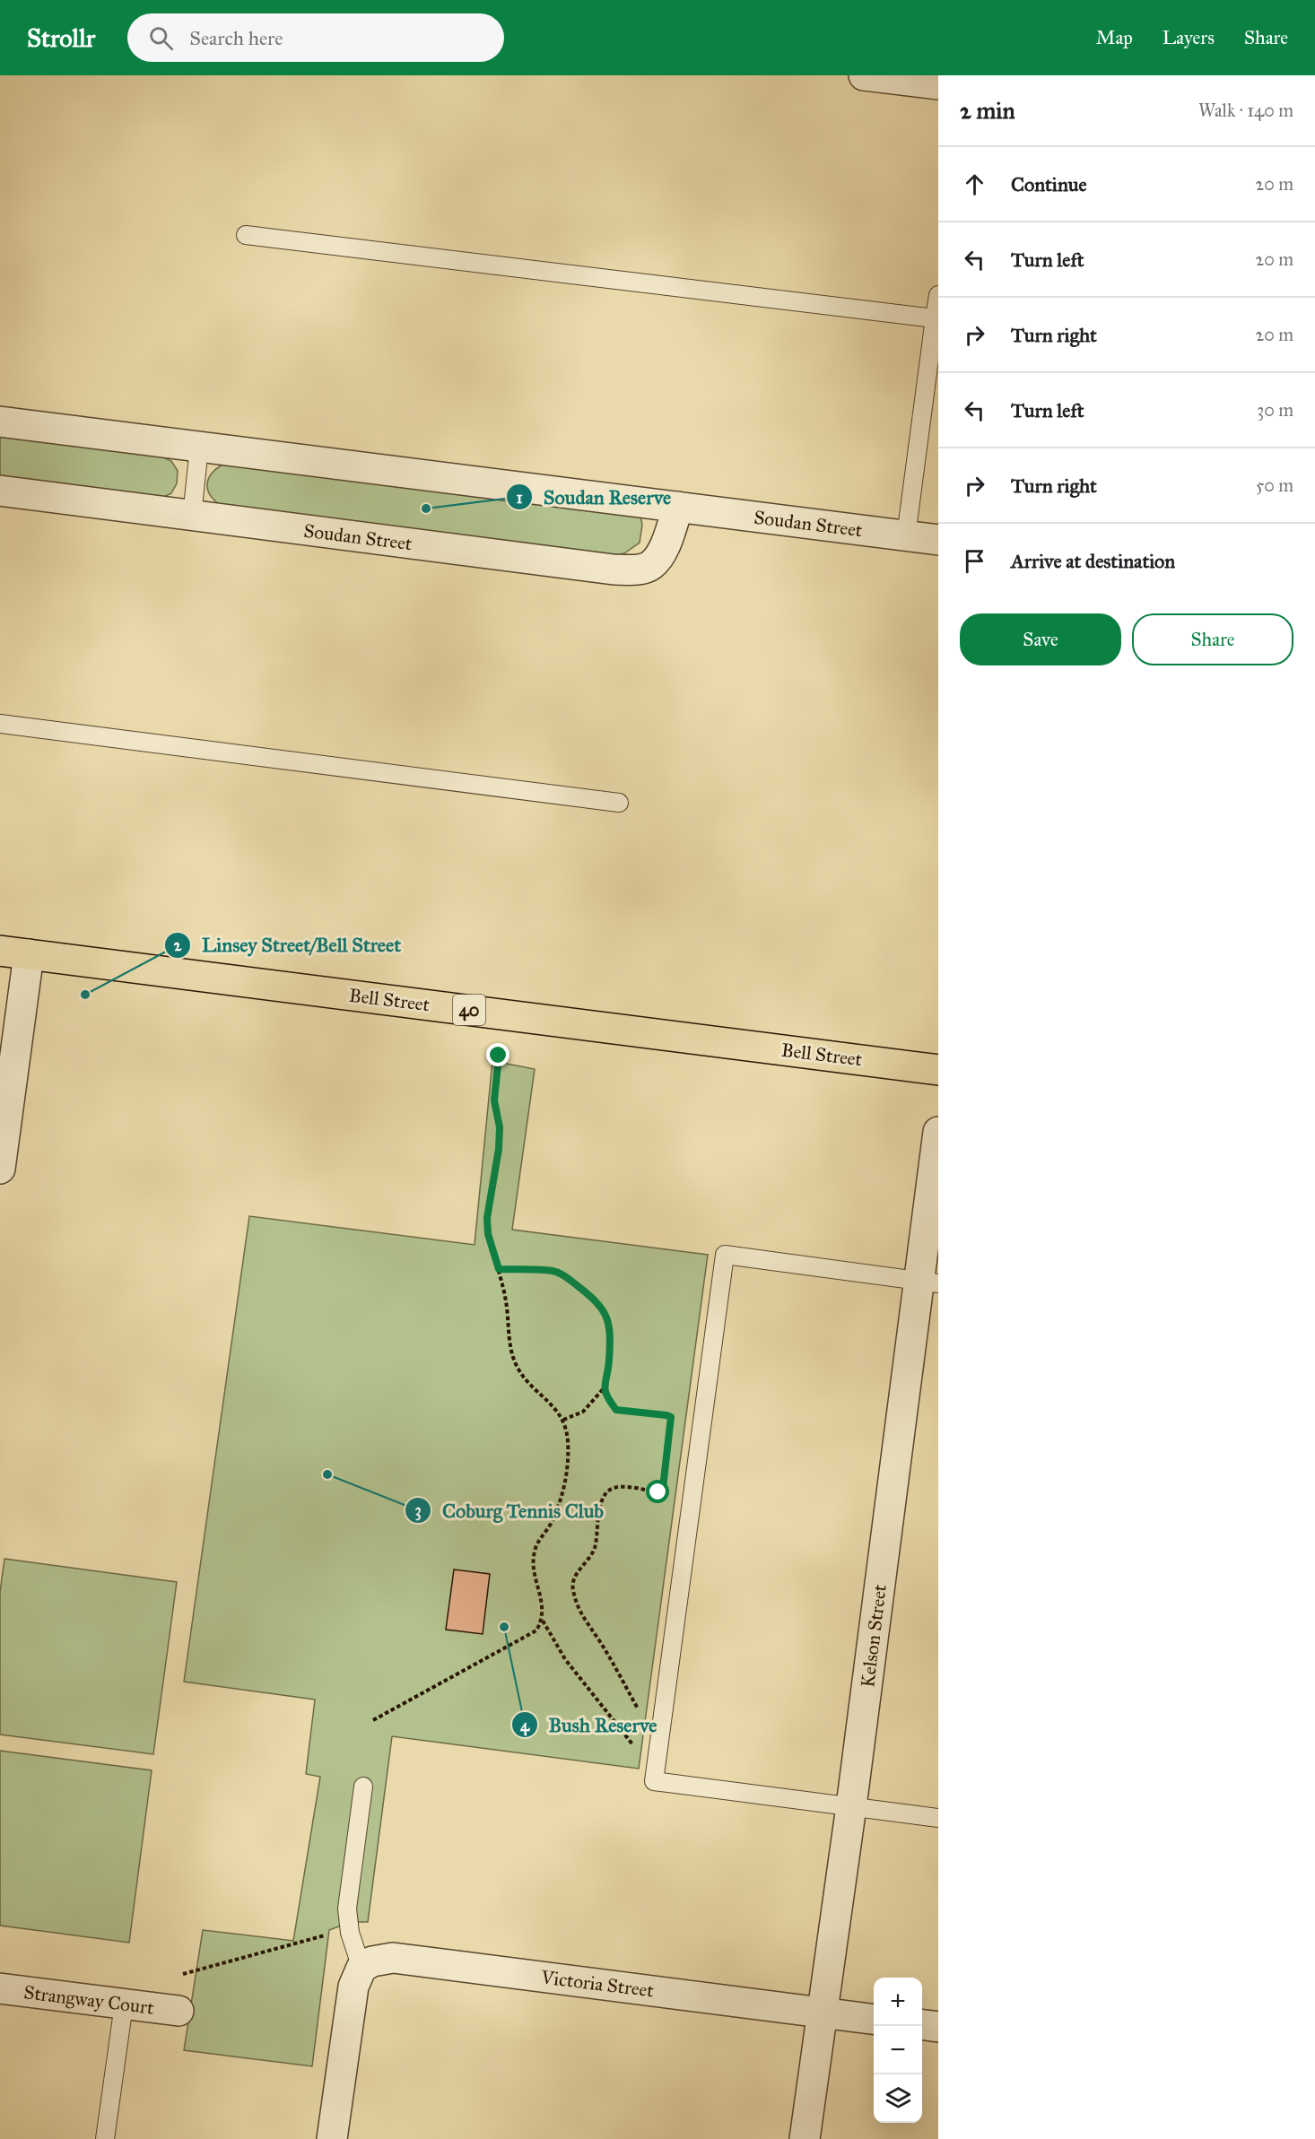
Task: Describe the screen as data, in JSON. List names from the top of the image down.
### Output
{
  "streets": {
    "highway": ["Bell Street", "40"],
    "street": [
      "Soudan Street",
      "Kelson Street",
      "Victoria Street",
      "Strangway Court"
    ]
  },
  "crossings": [
    ["Kelson Street", "Victoria Street"]
  ],
  "places": [
    "Soudan Reserve",
    "Linsey Street/Bell Street",
    "Coburg Tennis Club",
    "Bush Reserve"
  ],
  "page": {
    "header": "Strollr",
    "search": "Search here",
    "nav": ["Map", "Layers", "Share"],
    "heading": ["2 min", "Walk · 140 m"],
    "list": [
      ["Continue", "20 m"],
      ["Turn left", "20 m"],
      ["Turn right", "20 m"],
      ["Turn left", "30 m"],
      ["Turn right", "50 m"],
      "Arrive at destination"
    ],
    "buttons": ["Save", "Share"],
    "map_buttons": ["+", "−"]
  }
}
